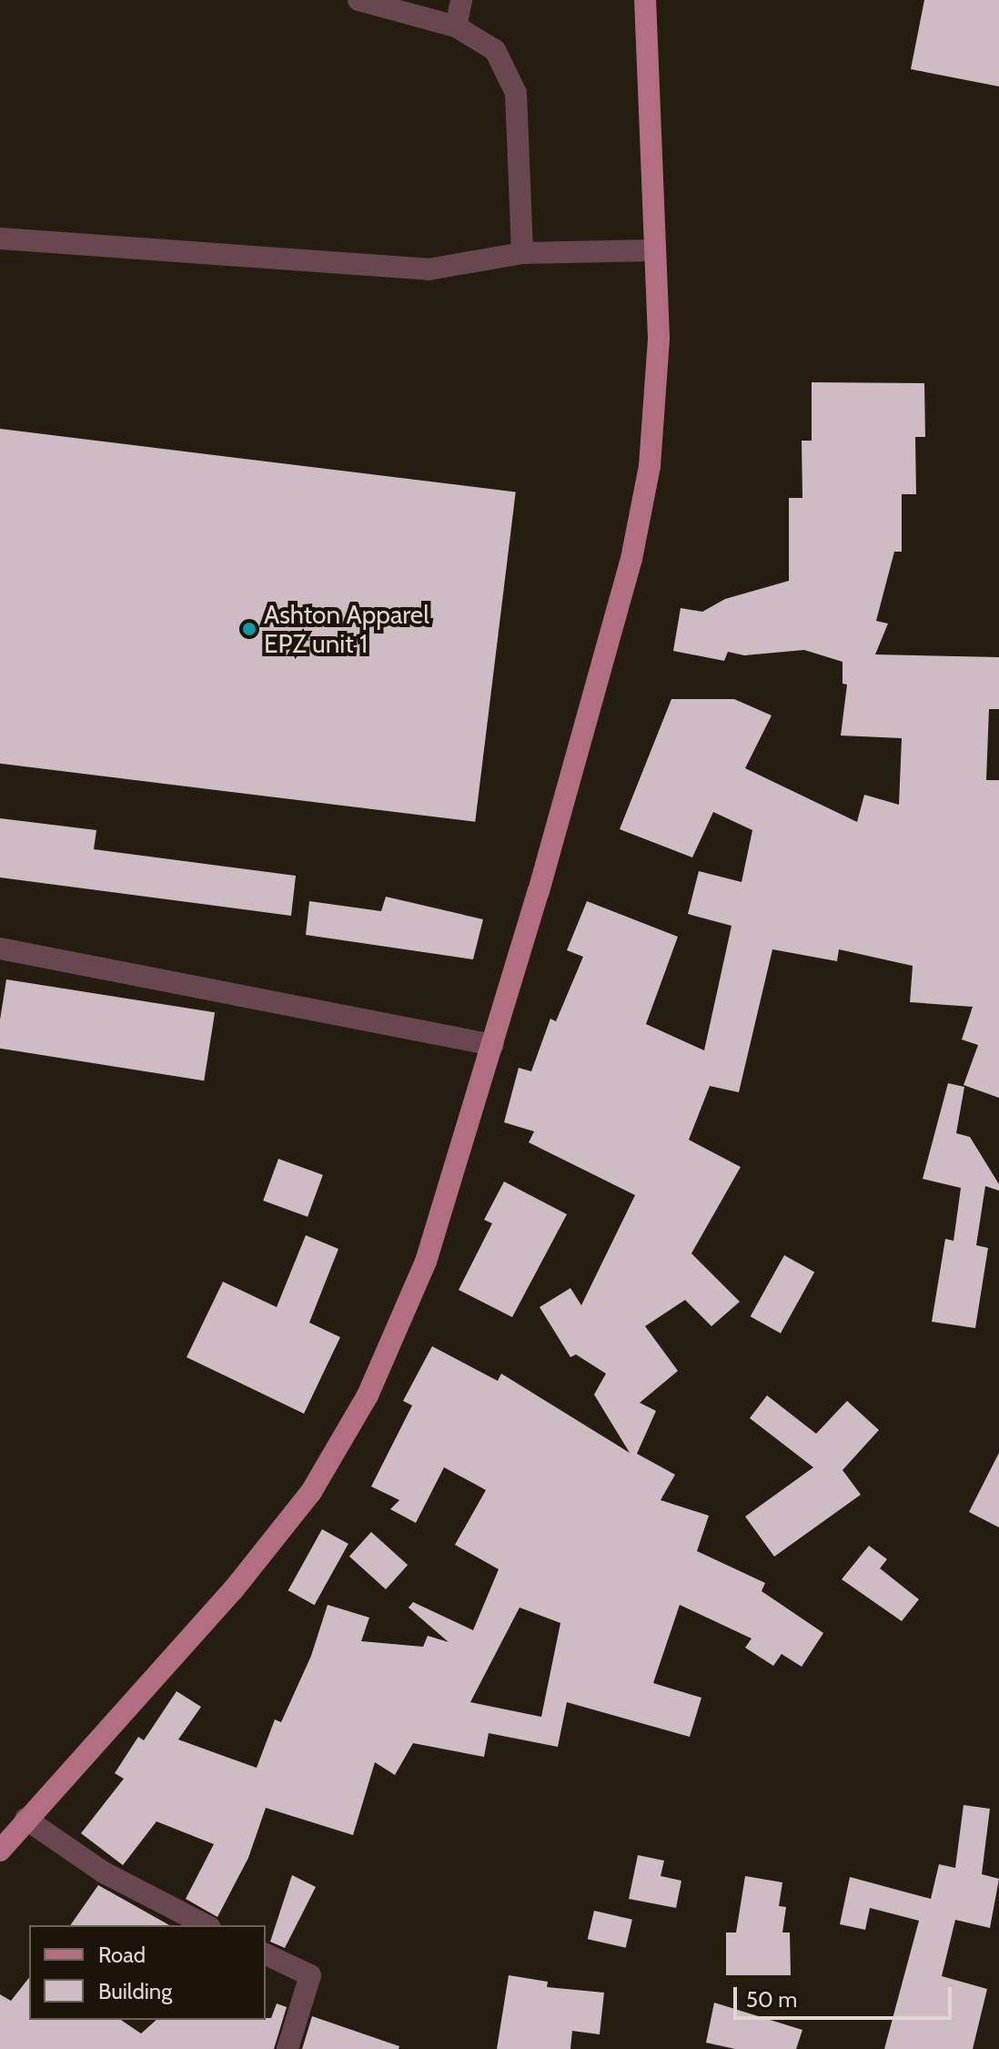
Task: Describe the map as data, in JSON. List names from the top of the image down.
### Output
{
  "places": ["Ashton Apparel EPZ unit 1"],
  "legend": ["Road", "Building"],
  "scale_bar": "50 m"
}
